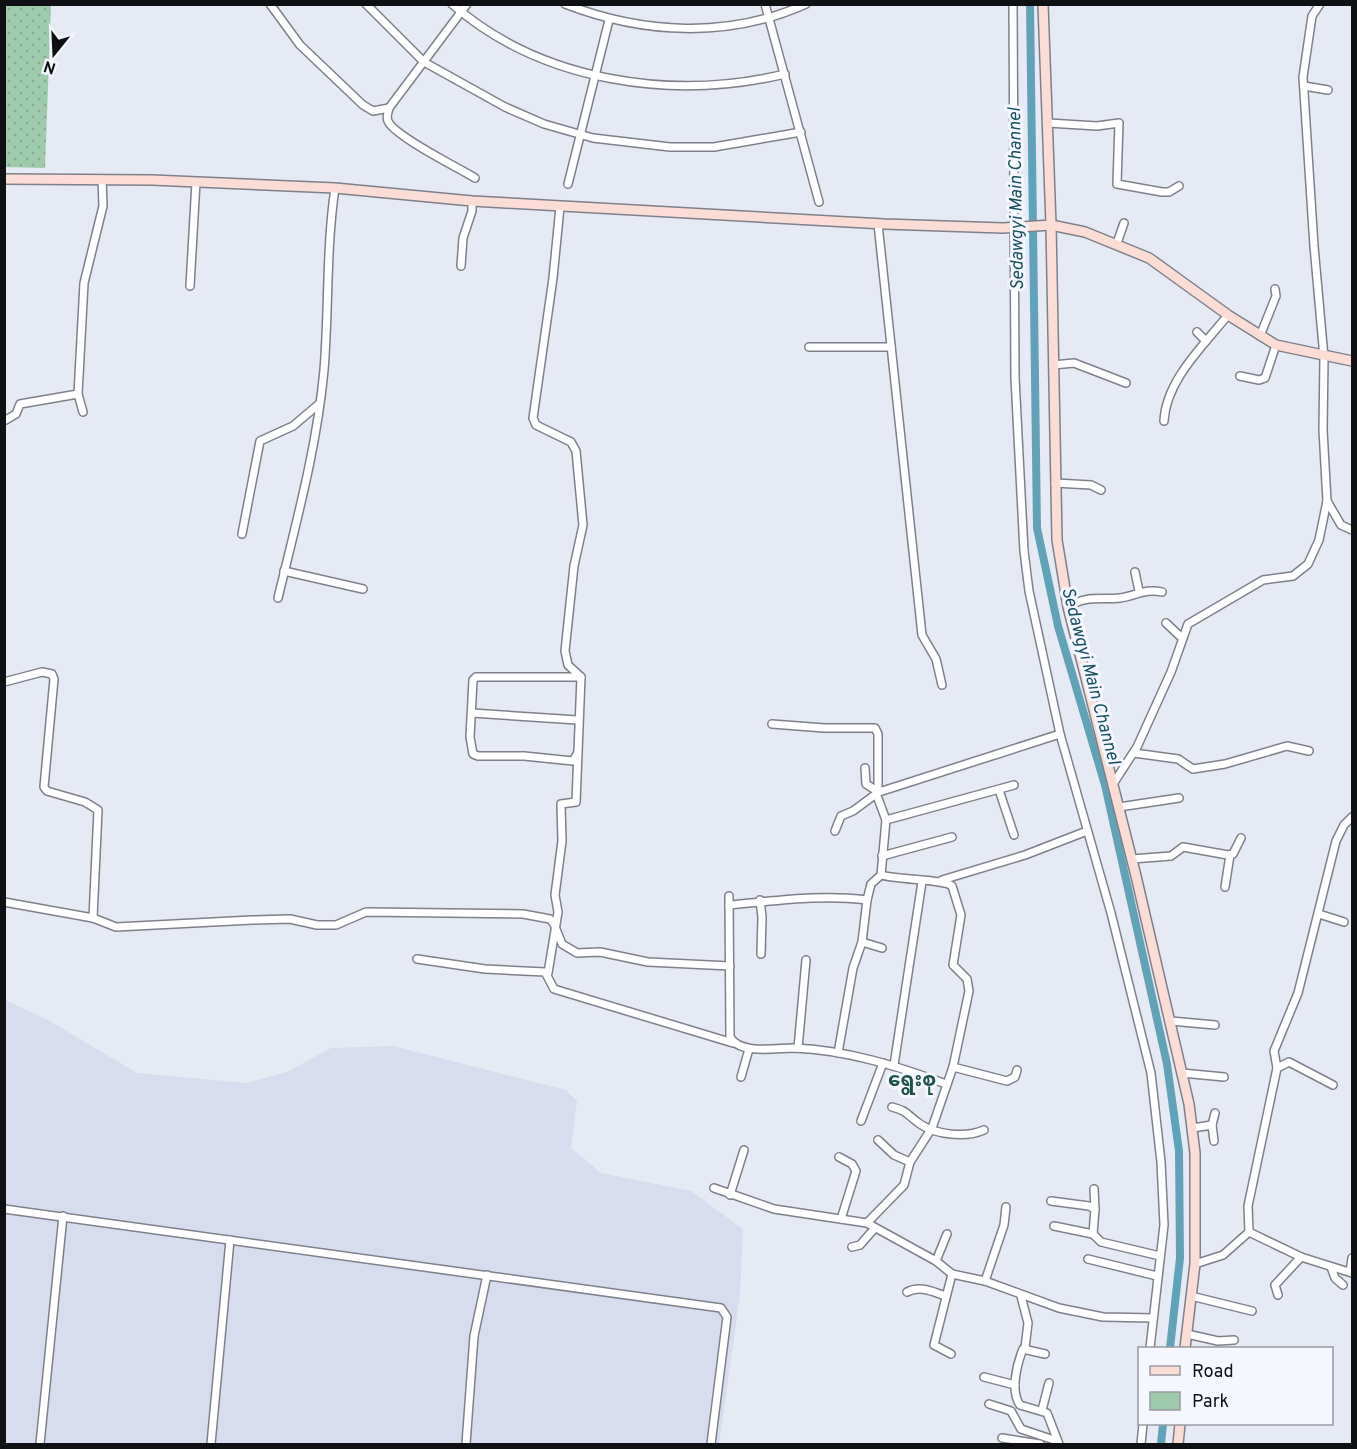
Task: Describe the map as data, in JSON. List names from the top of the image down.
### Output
{
  "districts": ["ရွေးစု"],
  "water": ["Sedawgyi Main Channel"],
  "legend": ["Road", "Park"],
  "north": "bottom"
}
